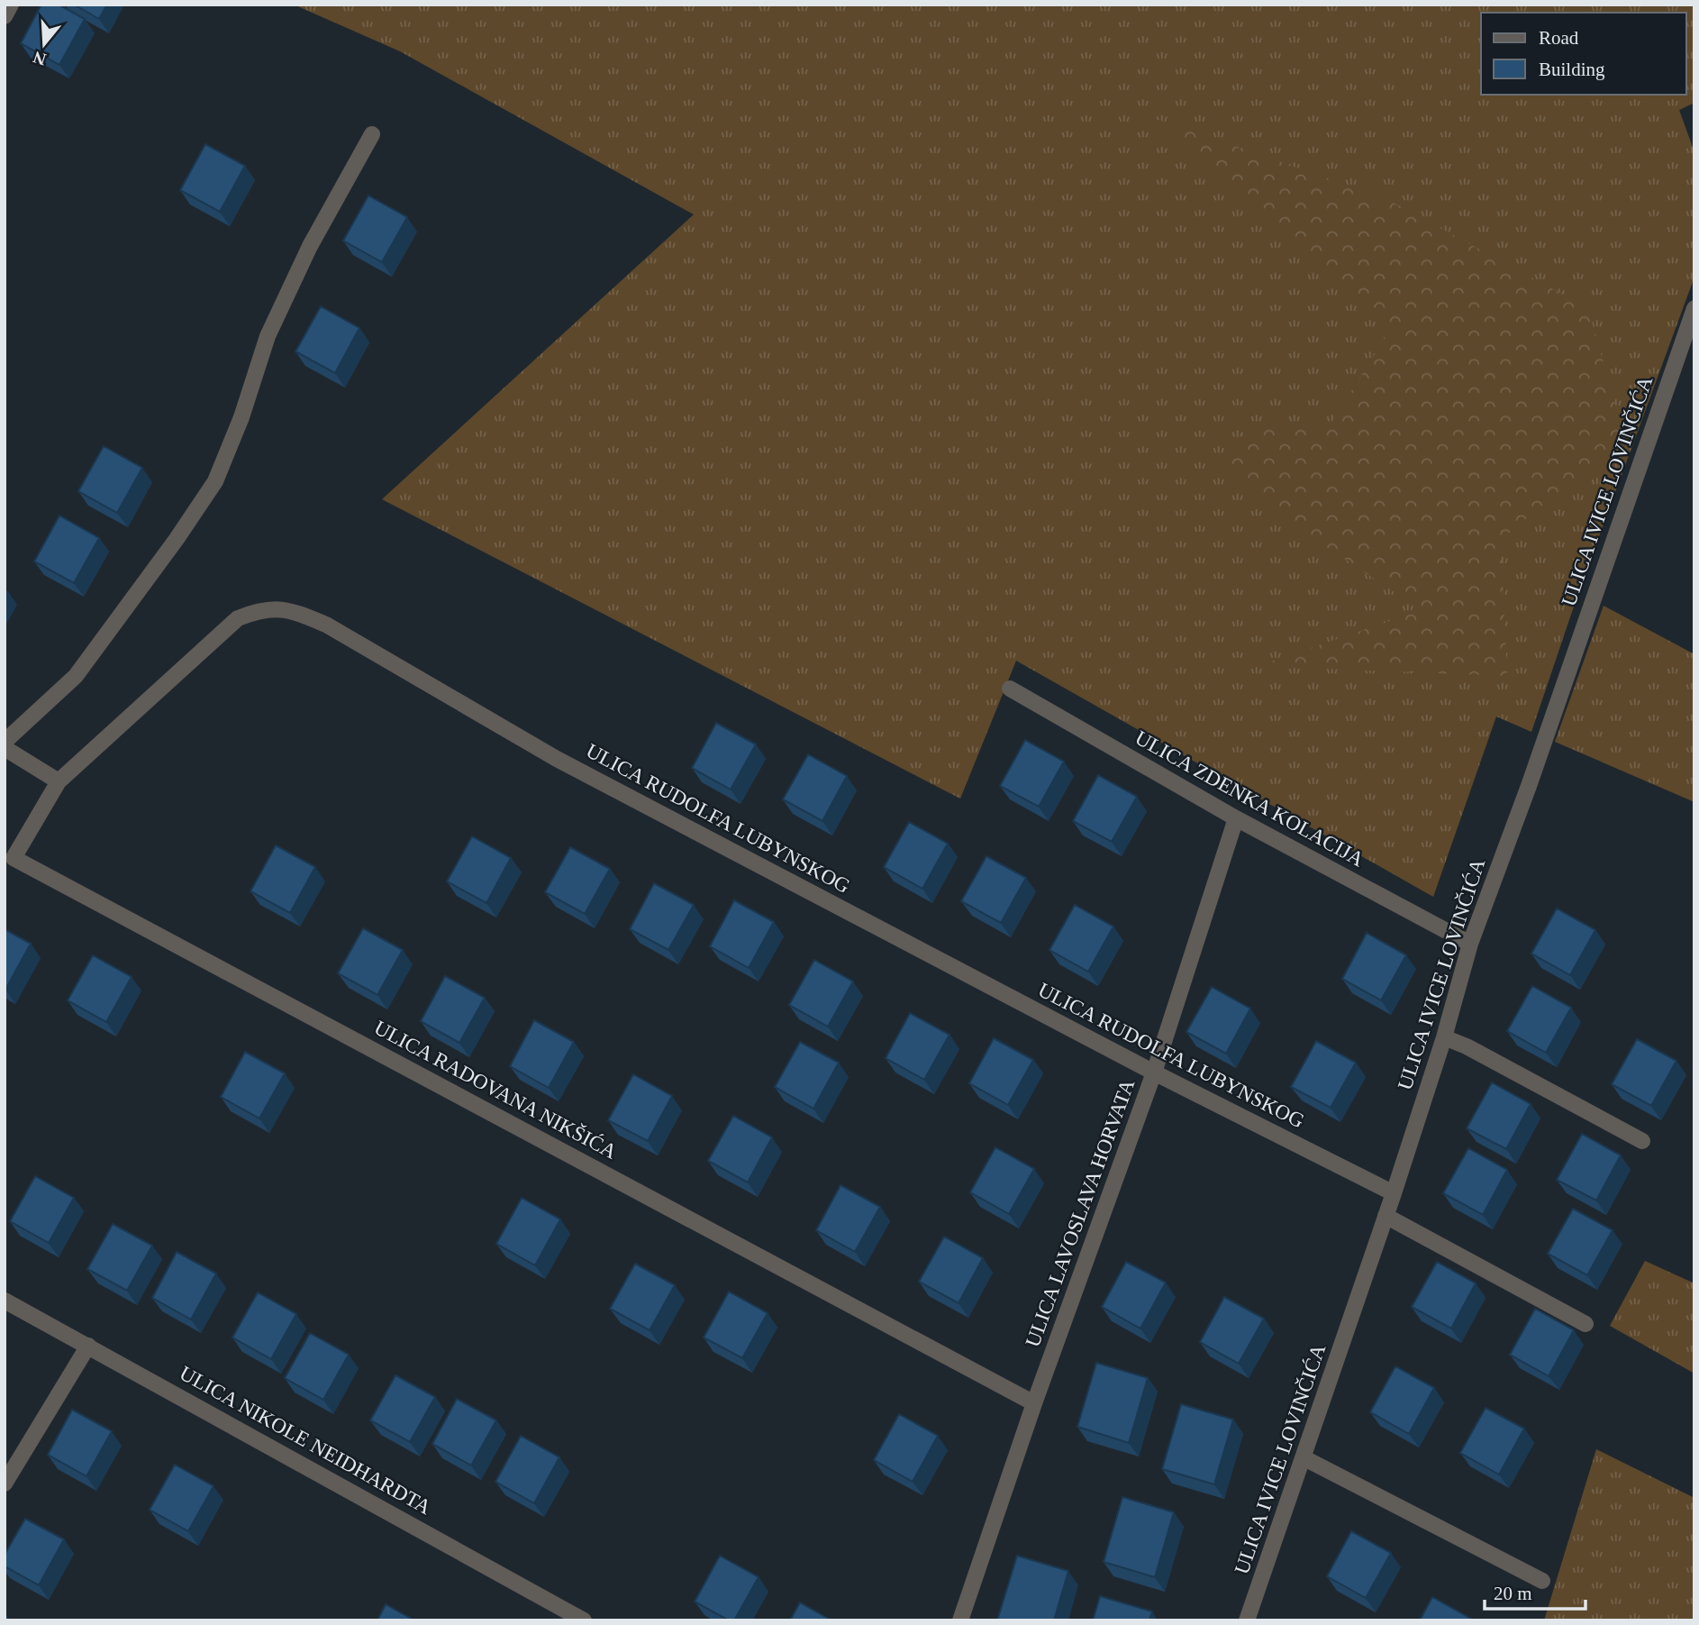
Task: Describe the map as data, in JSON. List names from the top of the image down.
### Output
{
  "streets": {
    "street": [
      "ULICA IVICE LOVINČIĆA",
      "ULICA ZDENKA KOLACIJA",
      "ULICA RUDOLFA LUBYNSKOG",
      "ULICA RADOVANA NIKŠIĆA",
      "ULICA LAVOSLAVA HORVATA",
      "ULICA NIKOLE NEIDHARDTA"
    ]
  },
  "crossings": [
    ["ULICA IVICE LOVINČIĆA", "ULICA ZDENKA KOLACIJA"],
    ["ULICA IVICE LOVINČIĆA", "ULICA RUDOLFA LUBYNSKOG"],
    ["ULICA ZDENKA KOLACIJA", "ULICA LAVOSLAVA HORVATA"],
    ["ULICA RUDOLFA LUBYNSKOG", "ULICA RADOVANA NIKŠIĆA"],
    ["ULICA RUDOLFA LUBYNSKOG", "ULICA LAVOSLAVA HORVATA"],
    ["ULICA RADOVANA NIKŠIĆA", "ULICA LAVOSLAVA HORVATA"]
  ],
  "legend": ["Road", "Building"],
  "scale_bar": "20 m",
  "north": "bottom"
}
